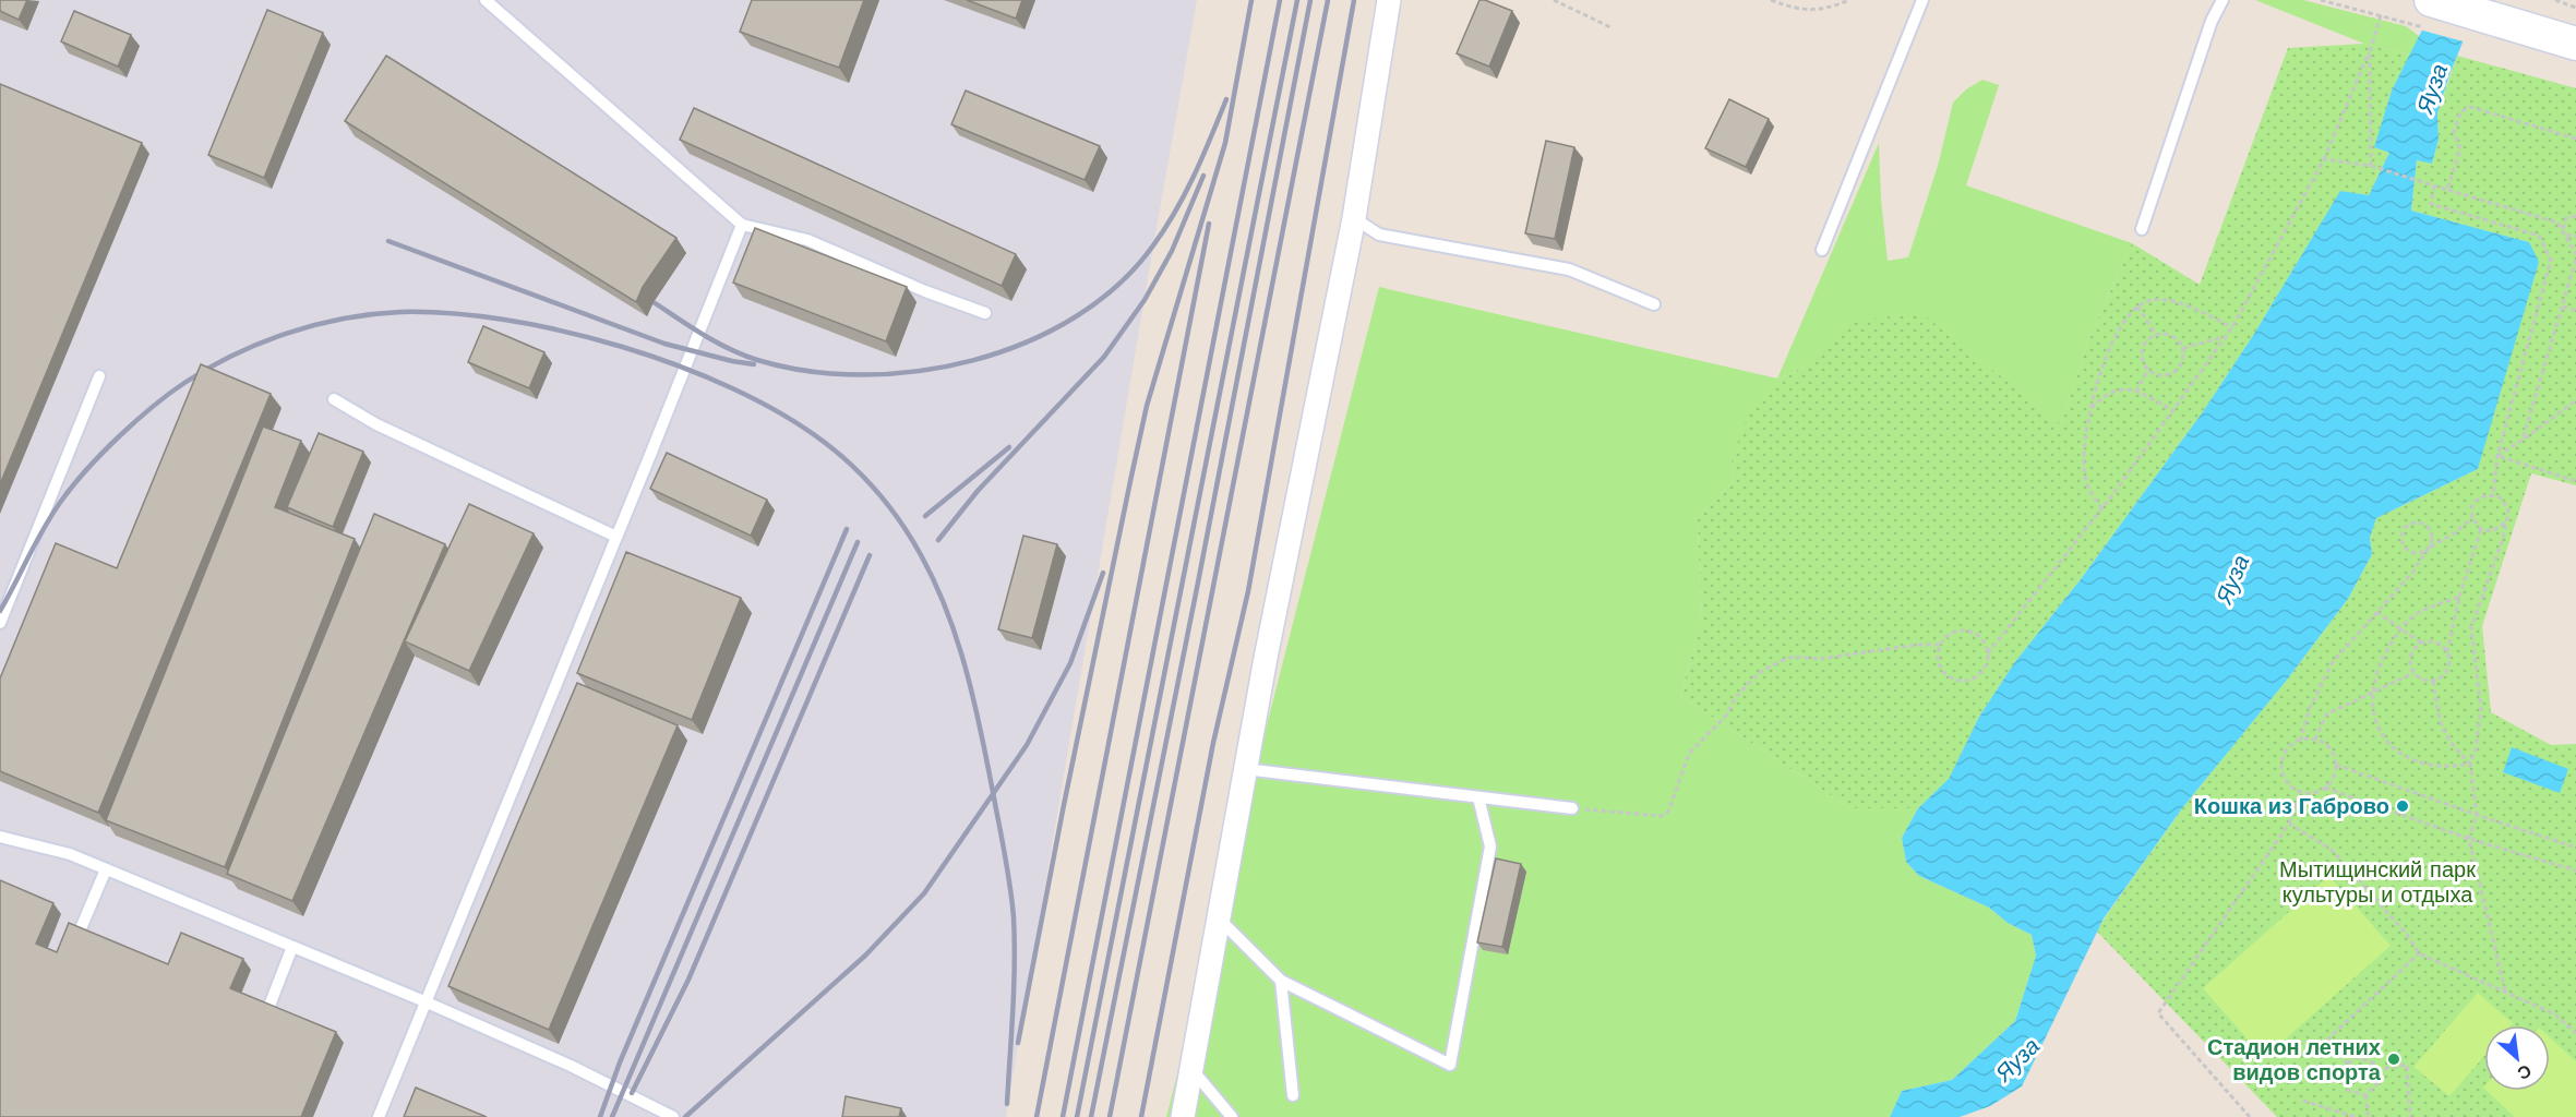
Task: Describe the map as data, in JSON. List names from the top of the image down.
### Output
{
  "water": ["Яуза"],
  "parks": ["Мытищинский парк культуры и отдыха"],
  "places": ["Кошка из Габрово", "Стадион летних видов спорта"],
  "north": "bottom right"
}
